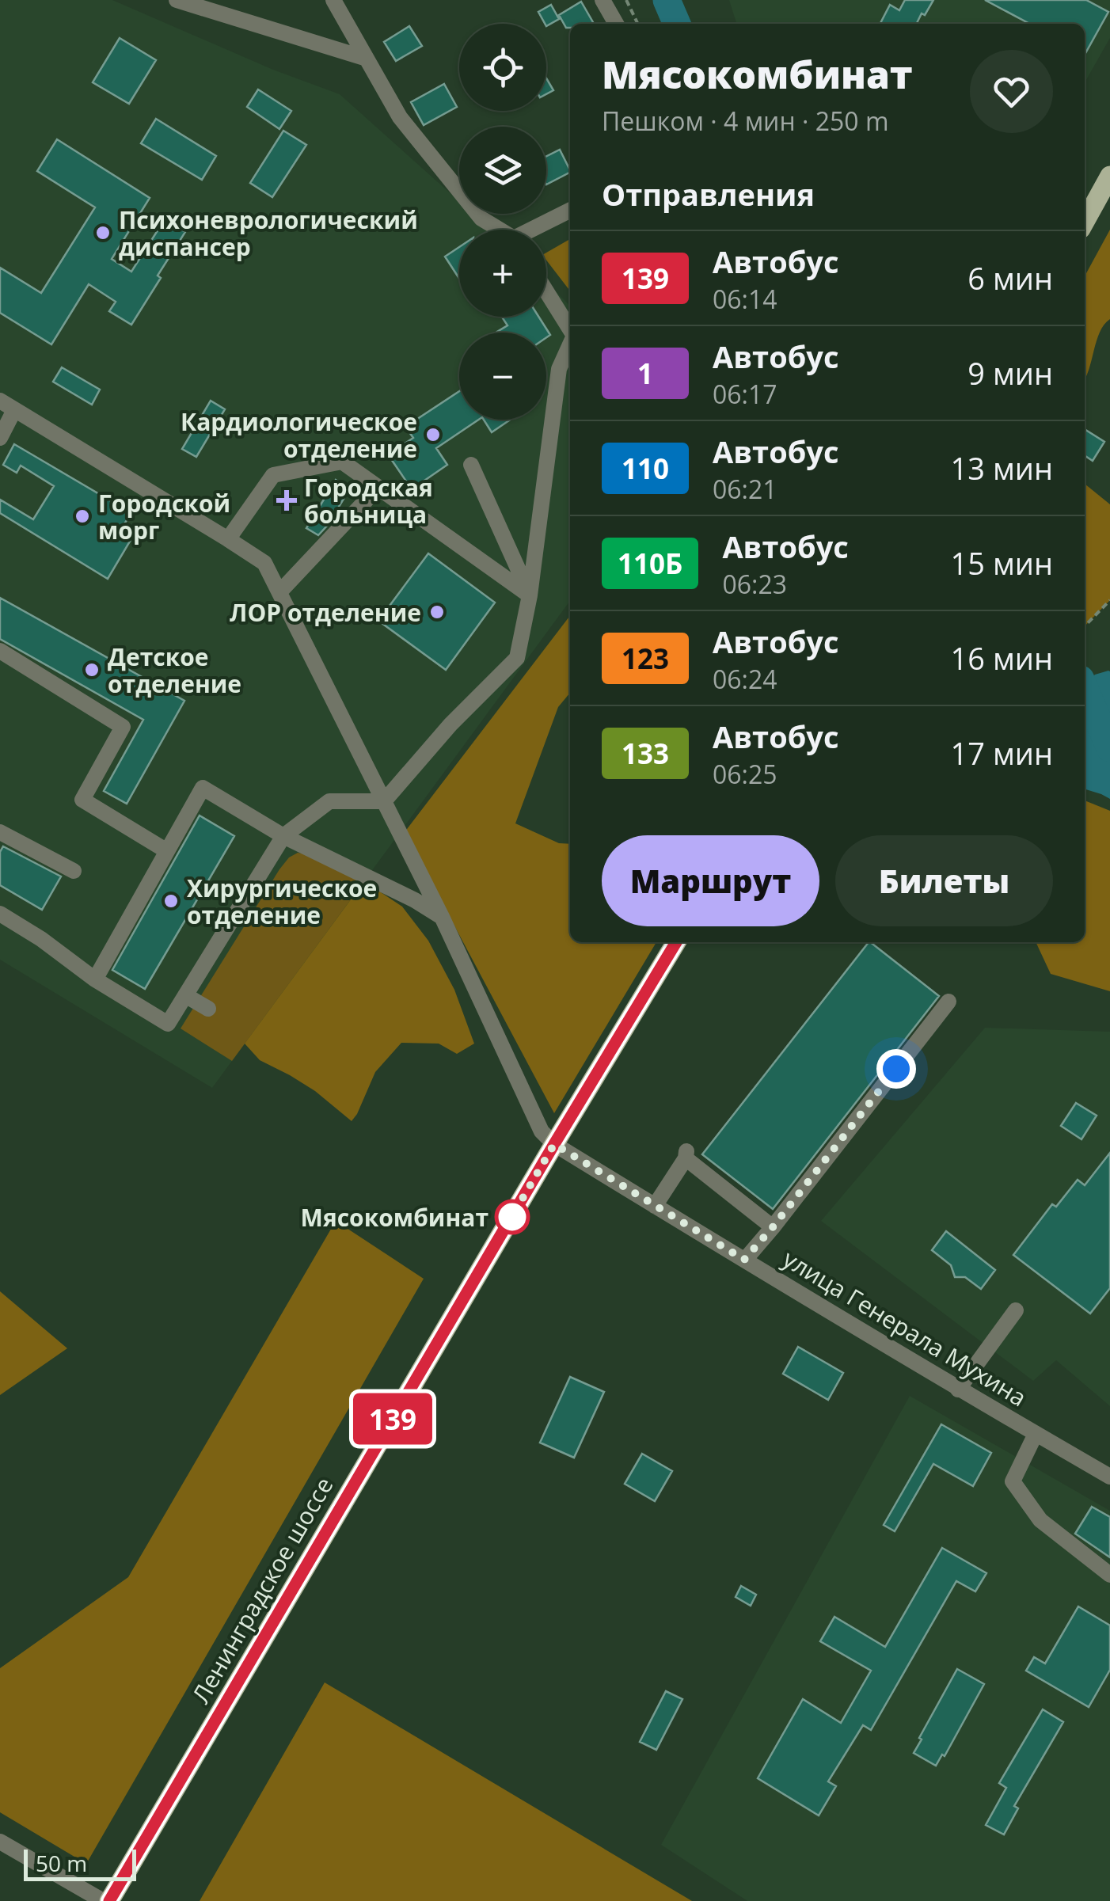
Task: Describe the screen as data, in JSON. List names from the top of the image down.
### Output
{
  "streets": {
    "main road": ["Ленинградское шоссе"],
    "street": ["улица Генерала Мухина"]
  },
  "crossings": [
    ["улица Генерала Мухина", "Ленинградское шоссе"]
  ],
  "places": {
    "other": [
      "Психоневрологический диспансер",
      "Кардиологическое отделение",
      "Городской морг",
      "ЛОР отделение",
      "Детское отделение",
      "Хирургическое отделение",
      "Мясокомбинат"
    ],
    "health": ["Городская больница"]
  },
  "lines": ["bus line 139"],
  "scale_bar": "50 m",
  "page": {
    "on_map": "139",
    "map_buttons": ["+", "−"],
    "heading": [
      ["Мясокомбинат", "Пешком · 4 мин · 250 m"],
      "Отправления"
    ],
    "list": [
      {
        "mark": "139",
        "name": "Автобус",
        "note": "06:14",
        "value": "6 мин"
      },
      {
        "mark": "1",
        "name": "Автобус",
        "note": "06:17",
        "value": "9 мин"
      },
      {
        "mark": "110",
        "name": "Автобус",
        "note": "06:21",
        "value": "13 мин"
      },
      {
        "mark": "110Б",
        "name": "Автобус",
        "note": "06:23",
        "value": "15 мин"
      },
      {
        "mark": "123",
        "name": "Автобус",
        "note": "06:24",
        "value": "16 мин"
      },
      {
        "mark": "133",
        "name": "Автобус",
        "note": "06:25",
        "value": "17 мин"
      }
    ],
    "buttons": ["Маршрут", "Билеты"],
    "scale": "50 m"
  }
}
